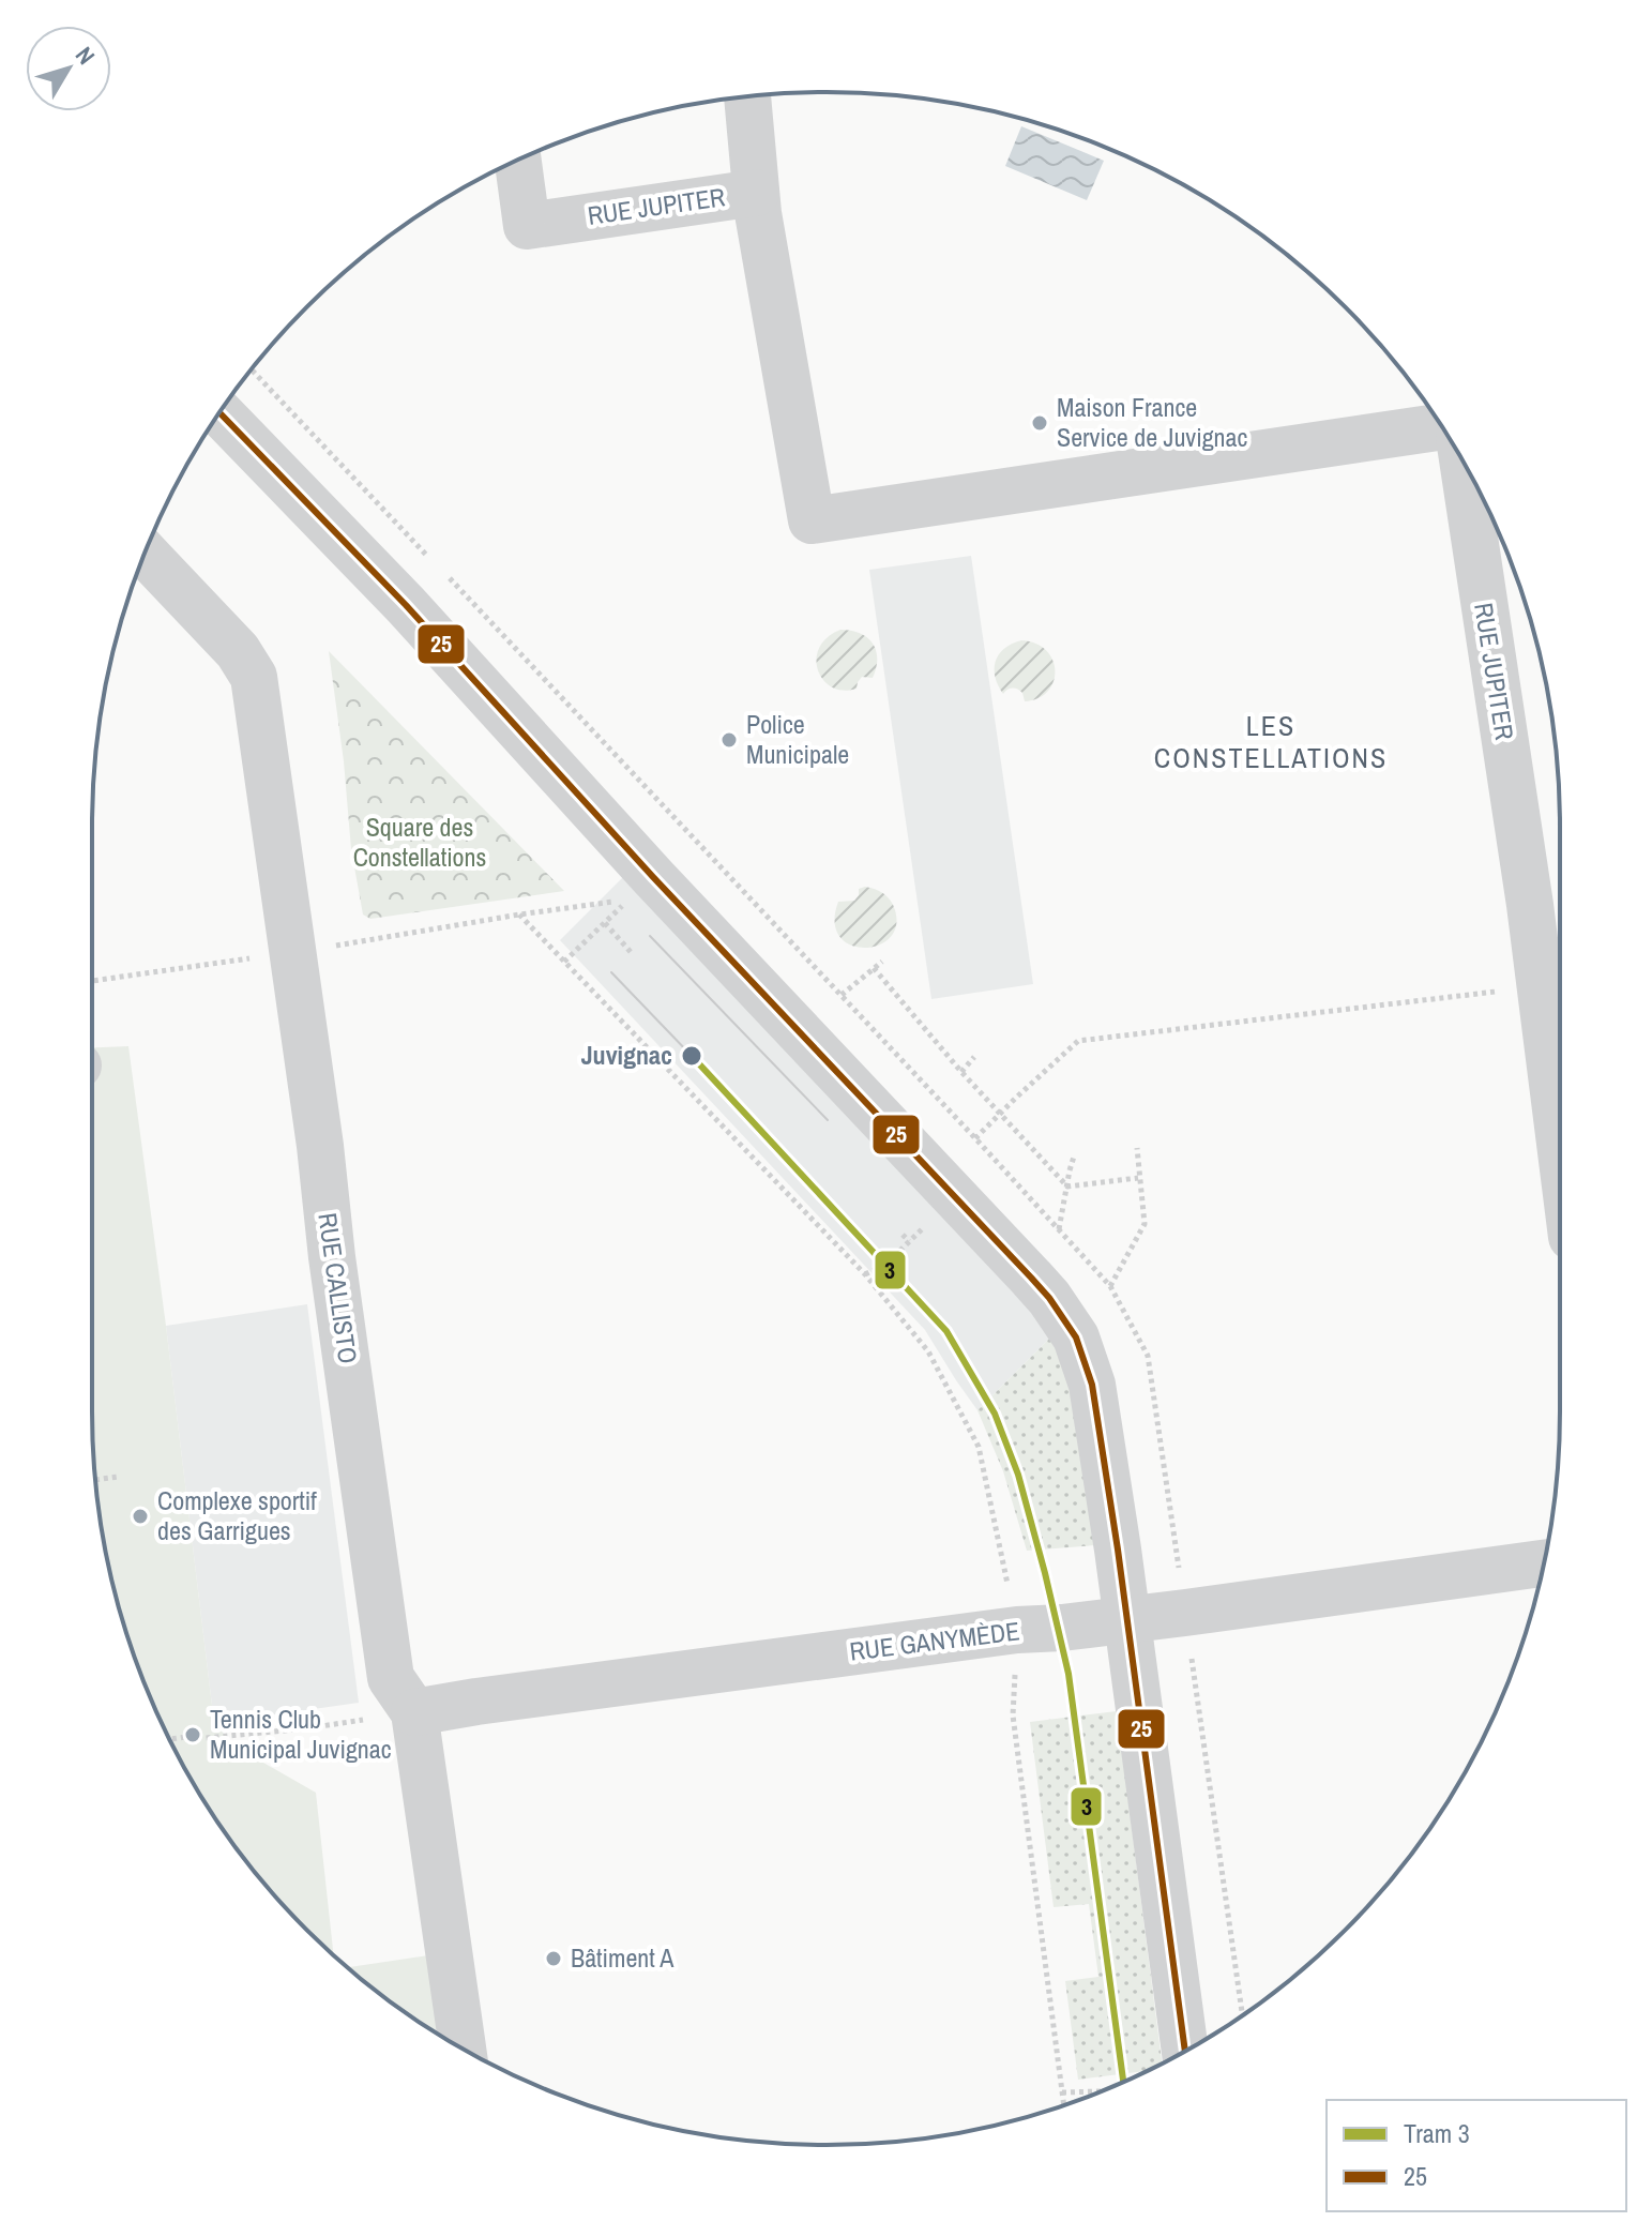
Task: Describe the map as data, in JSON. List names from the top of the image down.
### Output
{
  "streets": {
    "street": ["RUE JUPITER", "RUE CALLISTO", "RUE GANYMÈDE"]
  },
  "crossings": [
    ["RUE CALLISTO", "RUE GANYMÈDE"]
  ],
  "districts": ["LES CONSTELLATIONS"],
  "parks": ["Square des Constellations"],
  "places": [
    "Maison France Service de Juvignac",
    "Police Municipale",
    "Juvignac",
    "Complexe sportif des Garrigues",
    "Tennis Club Municipal Juvignac",
    "Bâtiment A"
  ],
  "lines": ["transit line 25", "tram line 3"],
  "legend": ["Tram 3", "25"],
  "north": "top right"
}
